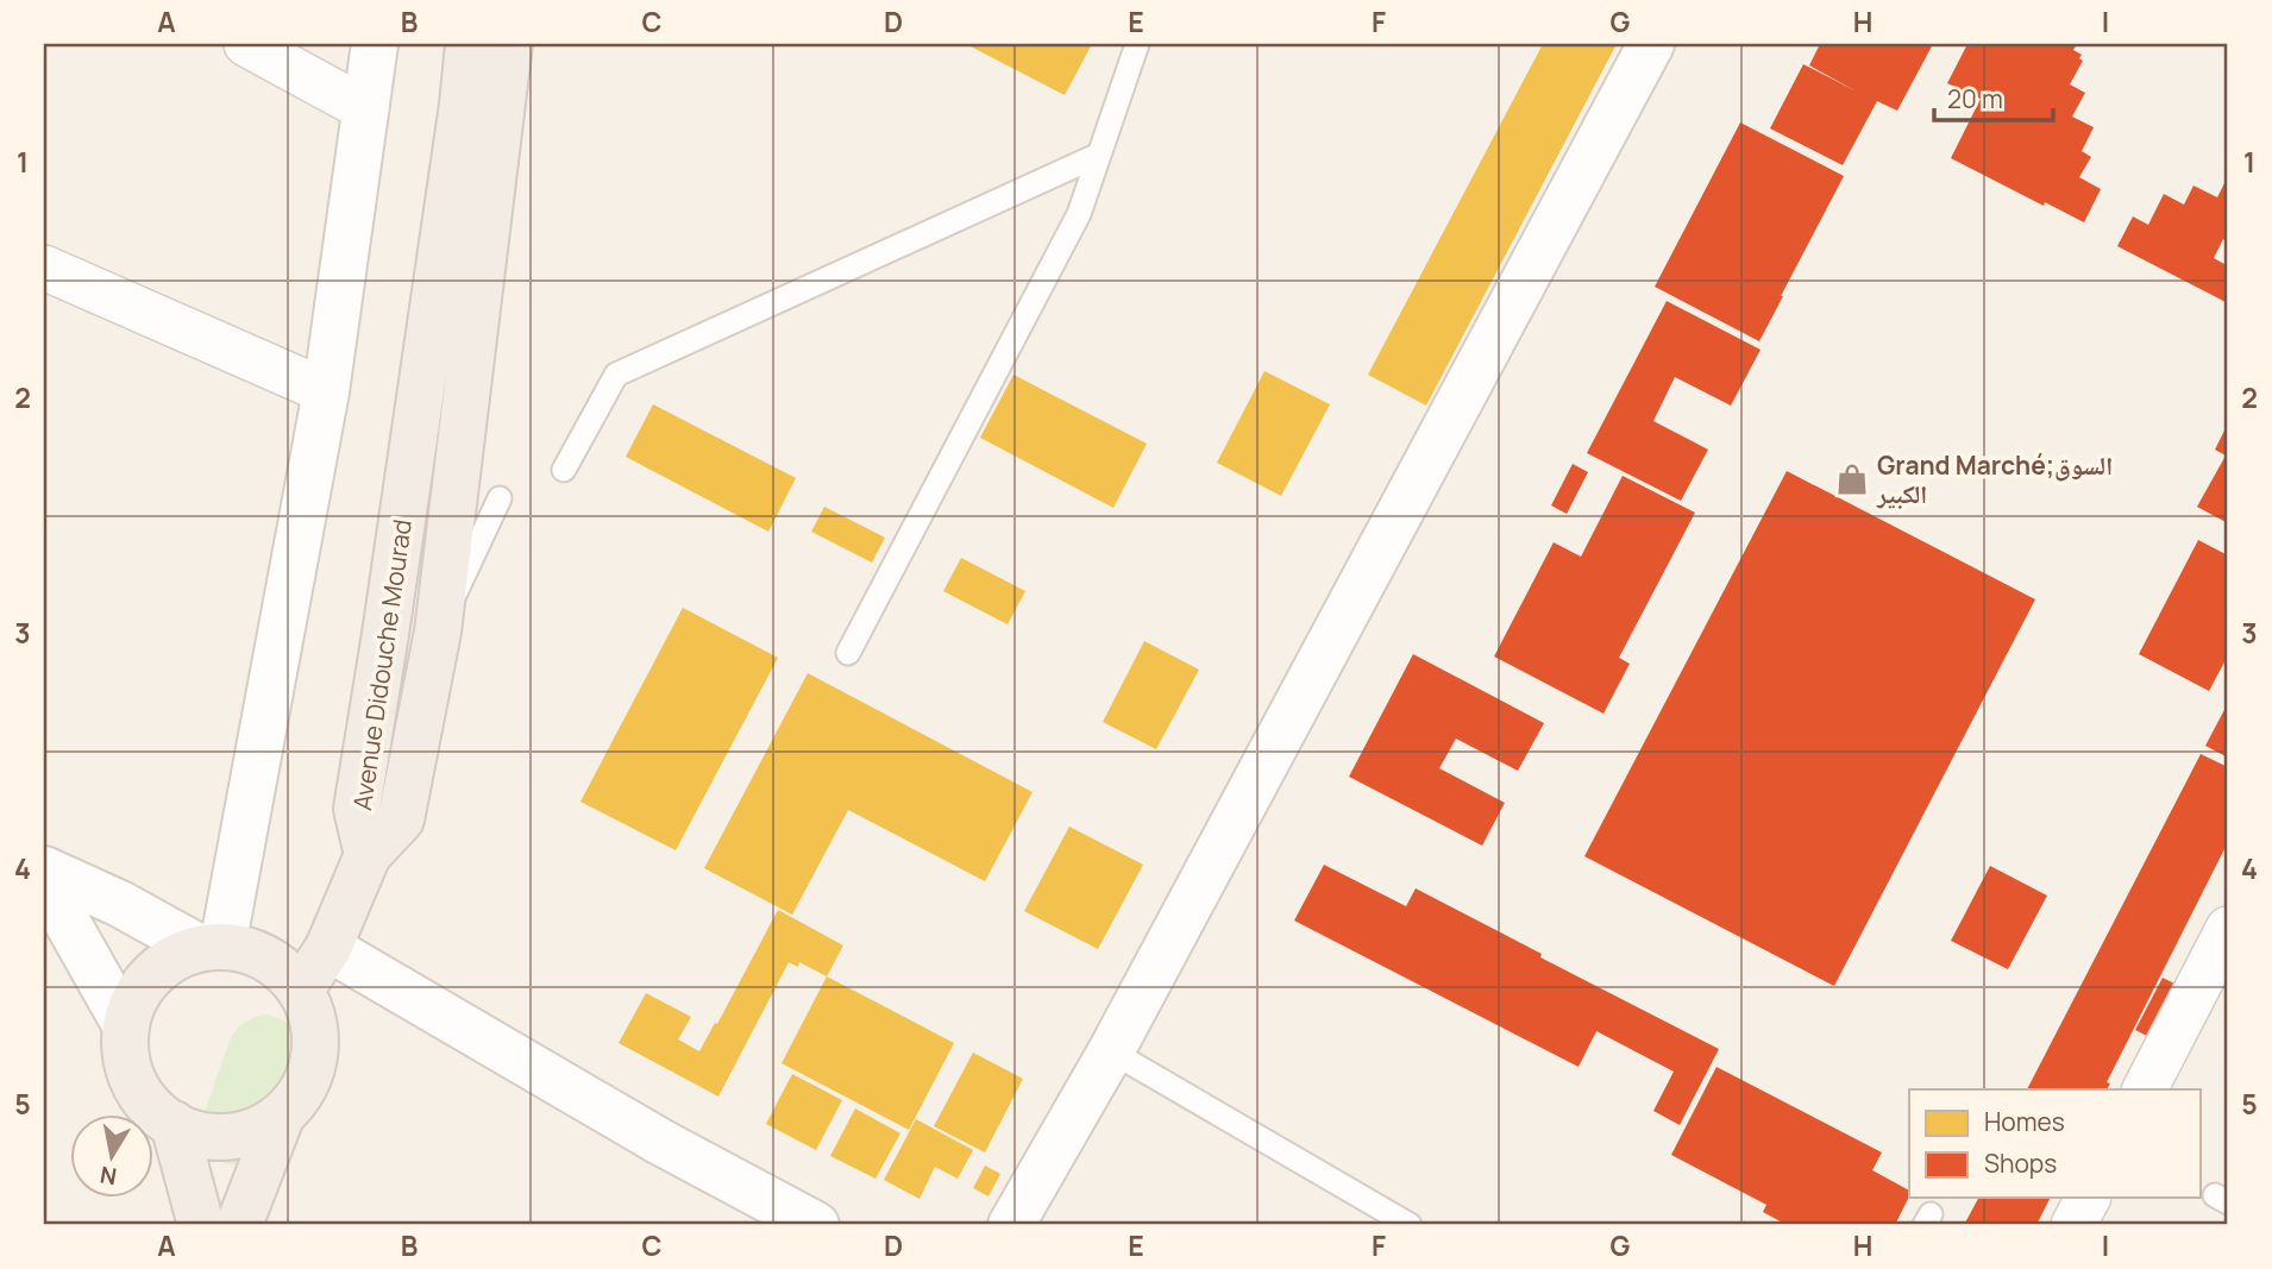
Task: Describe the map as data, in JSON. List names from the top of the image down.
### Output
{
  "streets": {
    "main road": ["Avenue Didouche Mourad"]
  },
  "places": {
    "shop": ["Grand Marché;السوق الكبير"]
  },
  "legend": ["Homes", "Shops"],
  "scale_bar": "20 m",
  "north": "bottom",
  "grid": {
    "columns": [
      "A",
      "B",
      "C",
      "D",
      "E",
      "F",
      "G",
      "H",
      "I"
    ],
    "rows": [
      "1",
      "2",
      "3",
      "4",
      "5"
    ]
  }
}
